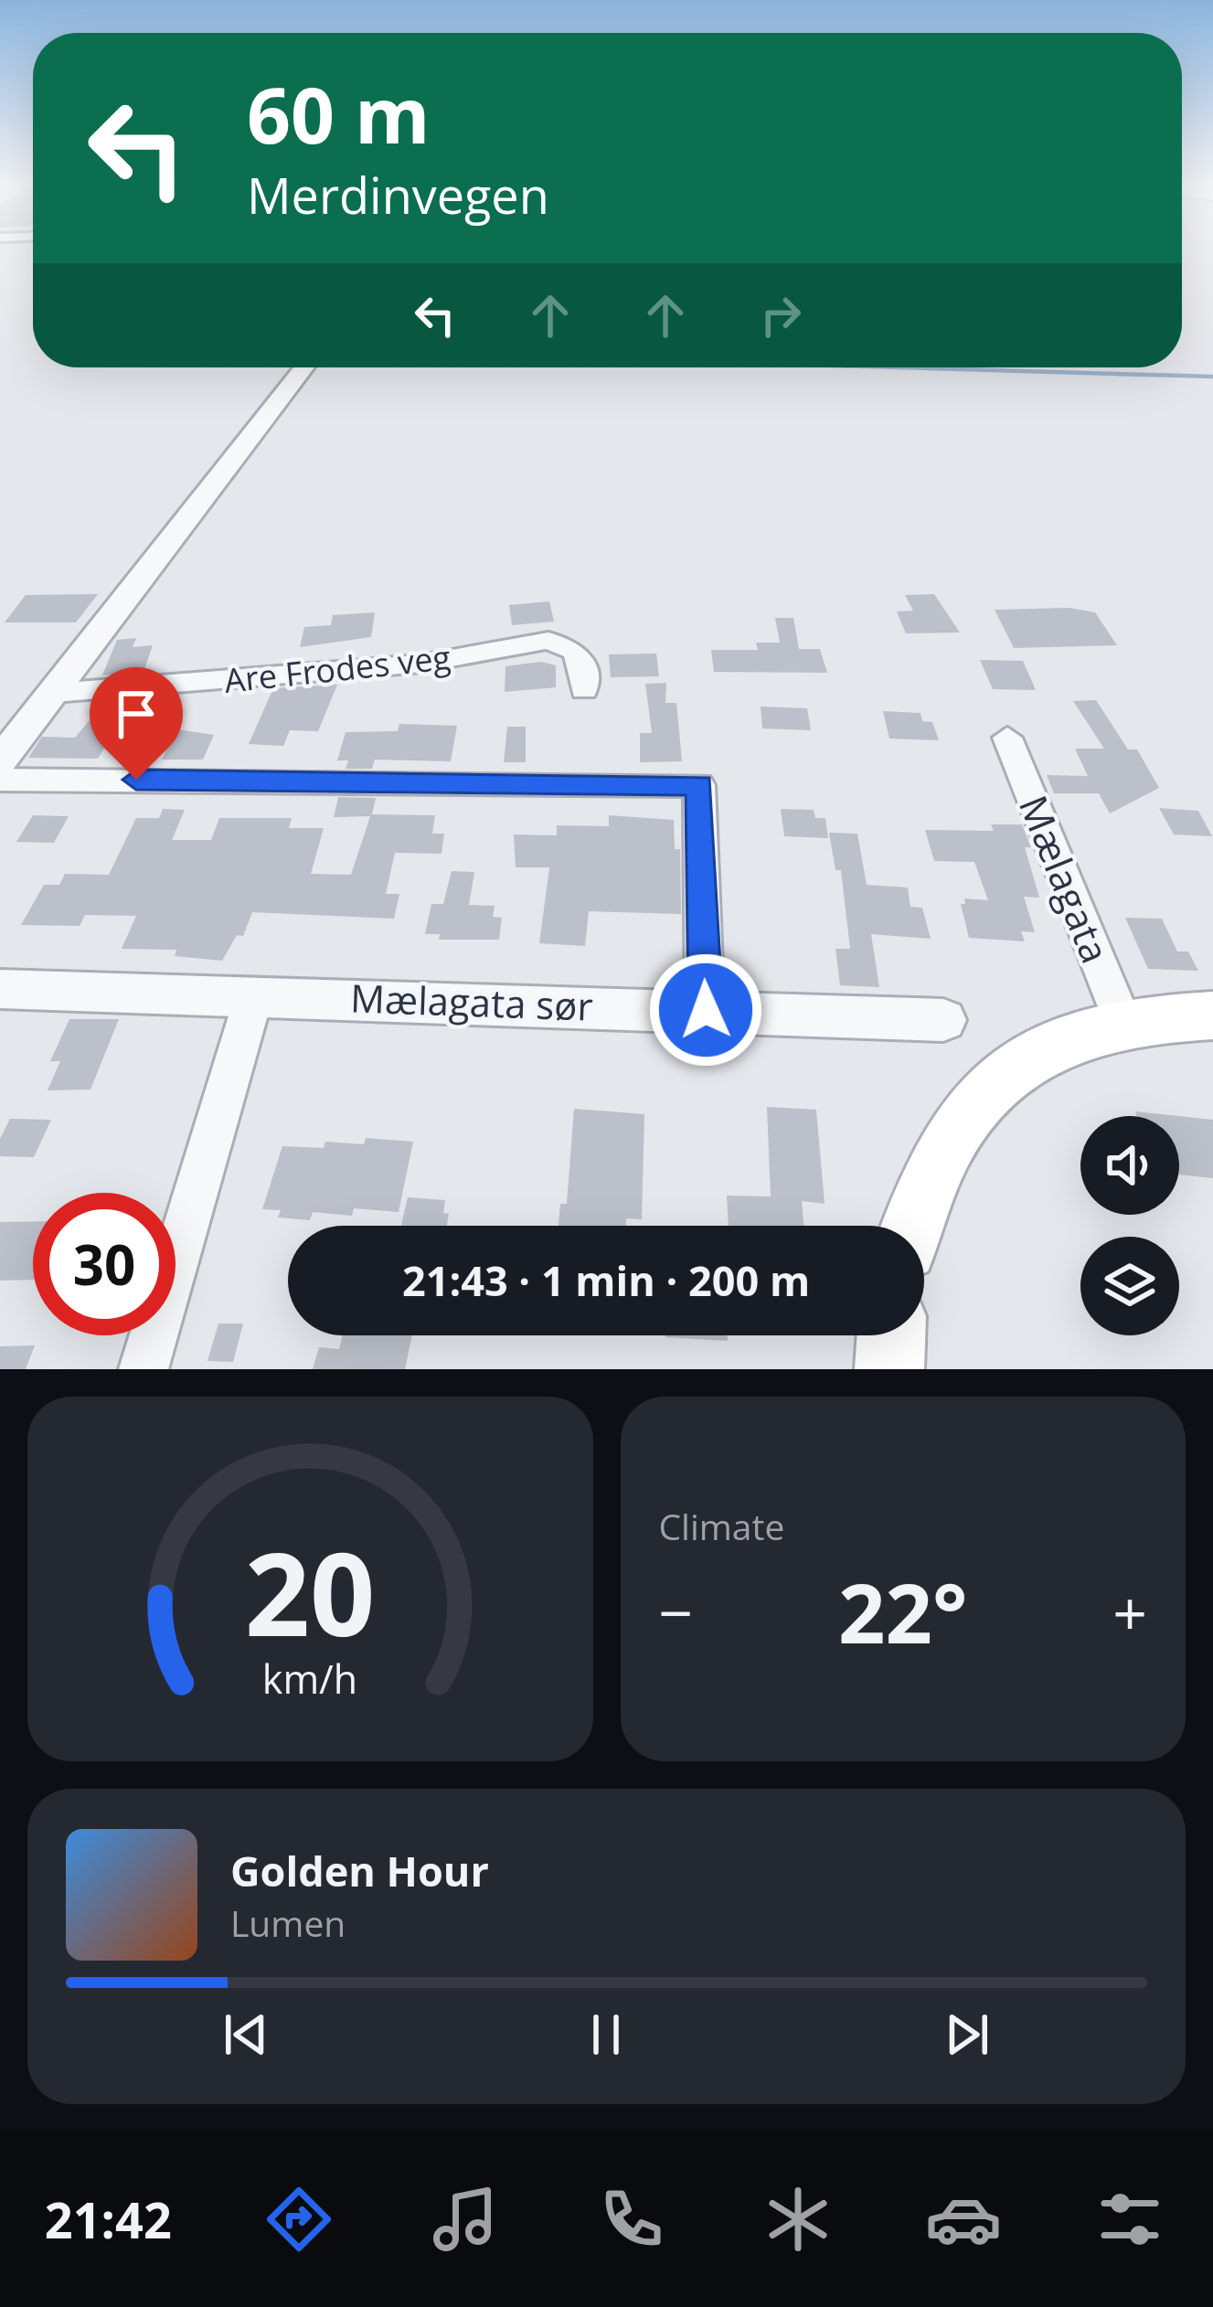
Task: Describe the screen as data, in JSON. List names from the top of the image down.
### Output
{
  "streets": {
    "street": ["Are Frodes veg", "Mælagata", "Mælagata sør"]
  },
  "page": {
    "turn": ["60 m", "Merdinvegen"],
    "limit": "30",
    "trip": "21:43 · 1 min · 200 m",
    "tile": "Climate",
    "heat": ["−", "22°", "+"],
    "song": ["Golden Hour", "Lumen"],
    "tabs": "21:42",
    "gauge": ["20", "km/h"]
  }
}
